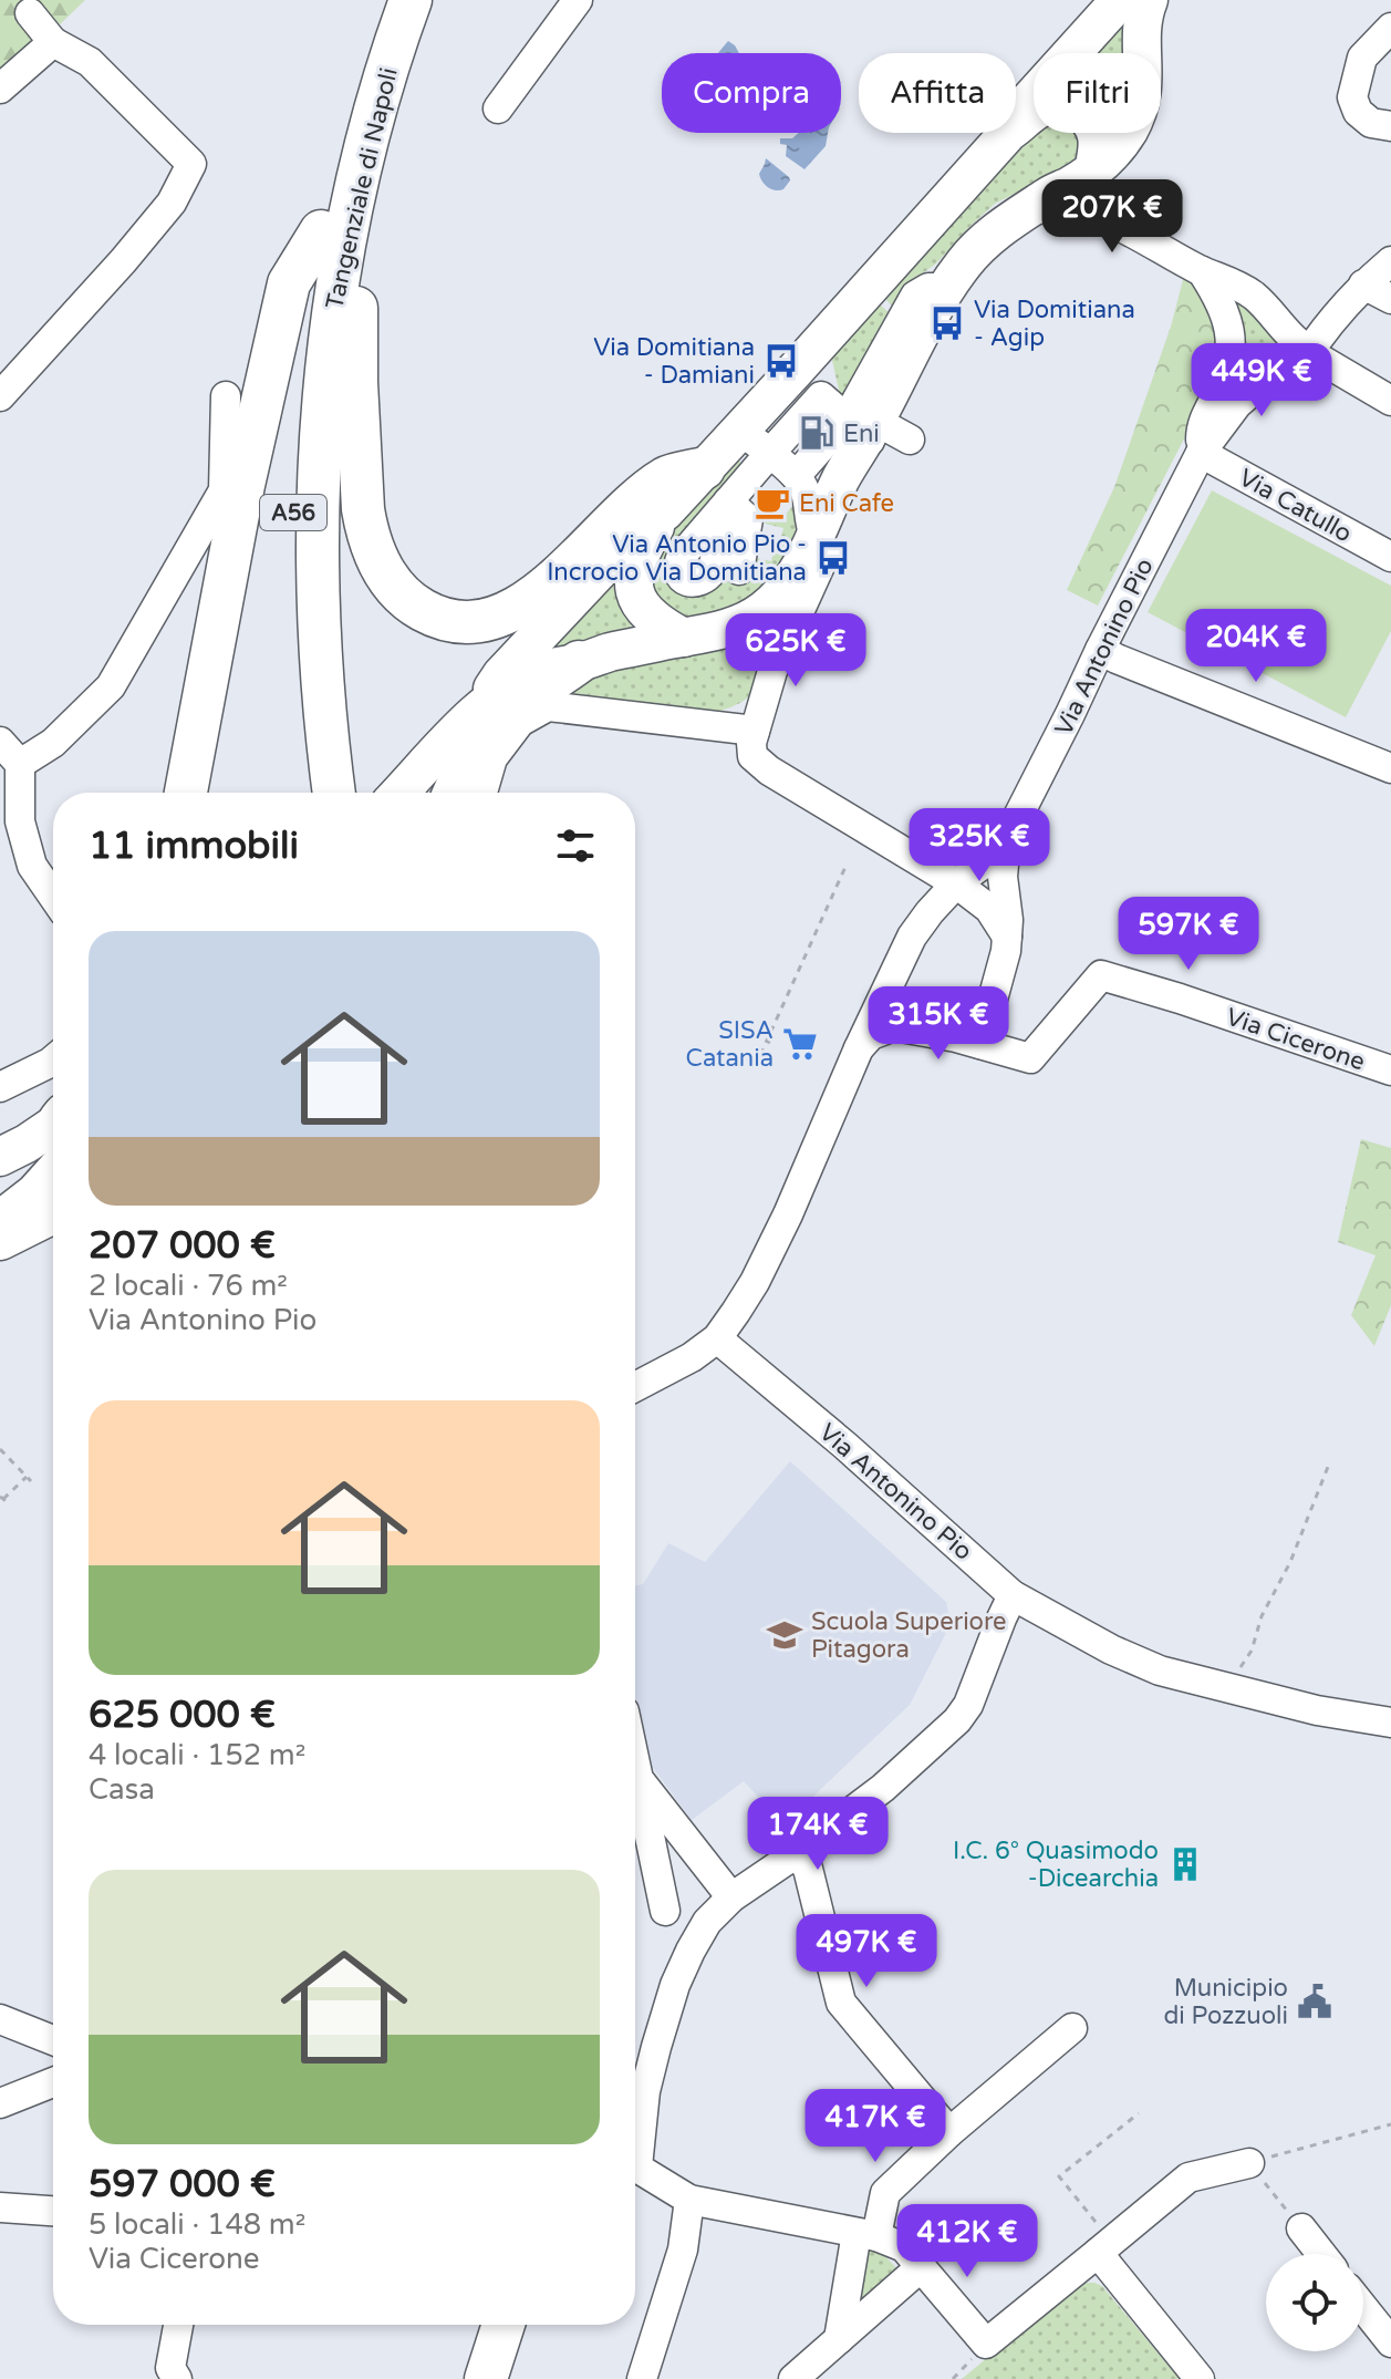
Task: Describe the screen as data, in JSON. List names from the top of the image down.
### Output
{
  "streets": {
    "highway": ["Tangenziale di Napoli", "A56"],
    "street": ["Via Catullo", "Via Antonino Pio", "Via Cicerone"]
  },
  "crossings": [
    ["Via Catullo", "Via Antonino Pio"],
    ["Via Antonino Pio", "Via Cicerone"]
  ],
  "places": {
    "bus stop": ["Via Domitiana - Agip", "Via Domitiana - Damiani", "Via Antonio Pio - Incrocio Via Domitiana"],
    "fuel station": ["Eni"],
    "cafe": ["Eni Cafe"],
    "supermarket": ["SISA Catania"],
    "school or university": ["Scuola Superiore Pitagora"],
    "building": ["I.C. 6° Quasimodo -Dicearchia"],
    "public building": ["Municipio di Pozzuoli"]
  },
  "page": {
    "chip": ["Compra", "Affitta", "Filtri"],
    "price": [
      "207K €",
      "449K €",
      "204K €",
      "625K €",
      "325K €",
      "597K €",
      "315K €",
      "174K €",
      "497K €",
      "417K €",
      "412K €"
    ],
    "heading": "11 immobili",
    "list": [
      {
        "name": "207 000 €",
        "note": "2 locali · 76 m² · Via Antonino Pio"
      },
      {
        "name": "625 000 €",
        "note": "4 locali · 152 m² · Casa"
      },
      {
        "name": "597 000 €",
        "note": "5 locali · 148 m² · Via Cicerone"
      }
    ]
  }
}
